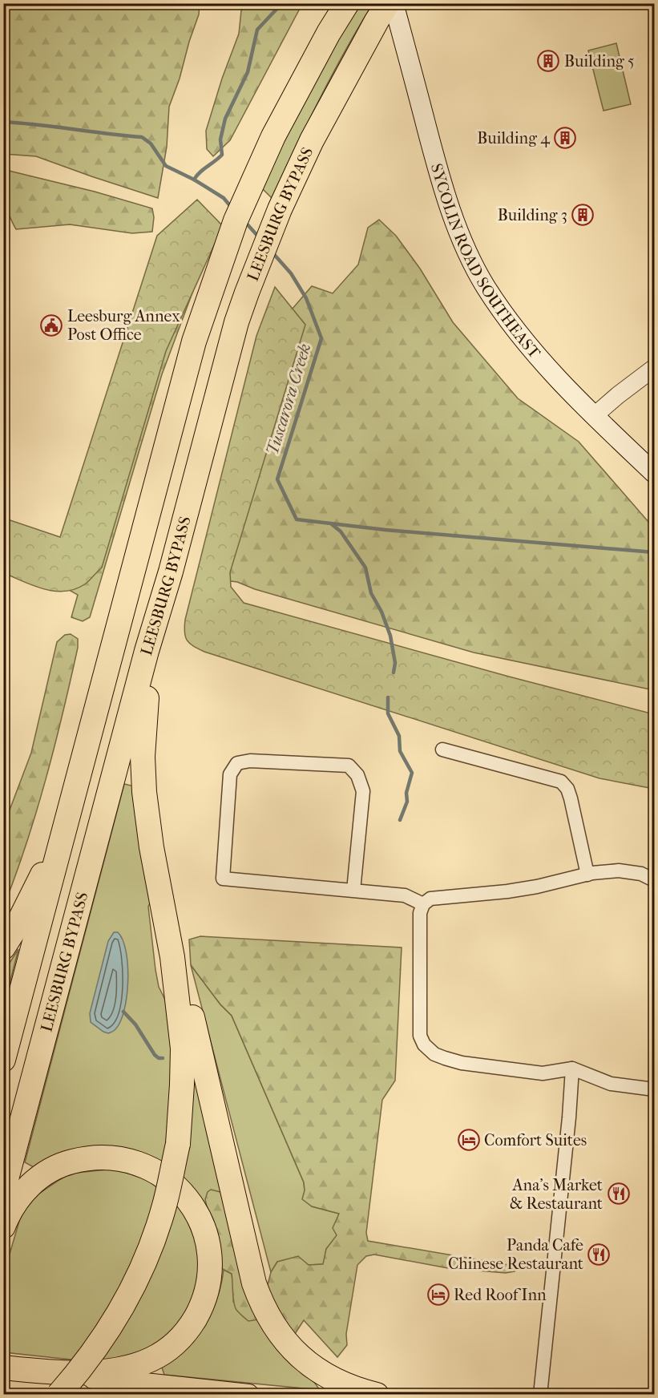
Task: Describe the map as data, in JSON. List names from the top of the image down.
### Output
{
  "streets": {
    "highway": ["LEESBURG BYPASS"],
    "main road": ["SYCOLIN ROAD SOUTHEAST"]
  },
  "water": ["Tuscarora Creek"],
  "places": {
    "building": ["Building 5", "Building 4", "Building 3"],
    "public building": ["Leesburg Annex Post Office"],
    "hotel": ["Comfort Suites", "Red Roof Inn"],
    "restaurant": ["Ana's Market & Restaurant", "Panda Cafe Chinese Restaurant"]
  }
}
